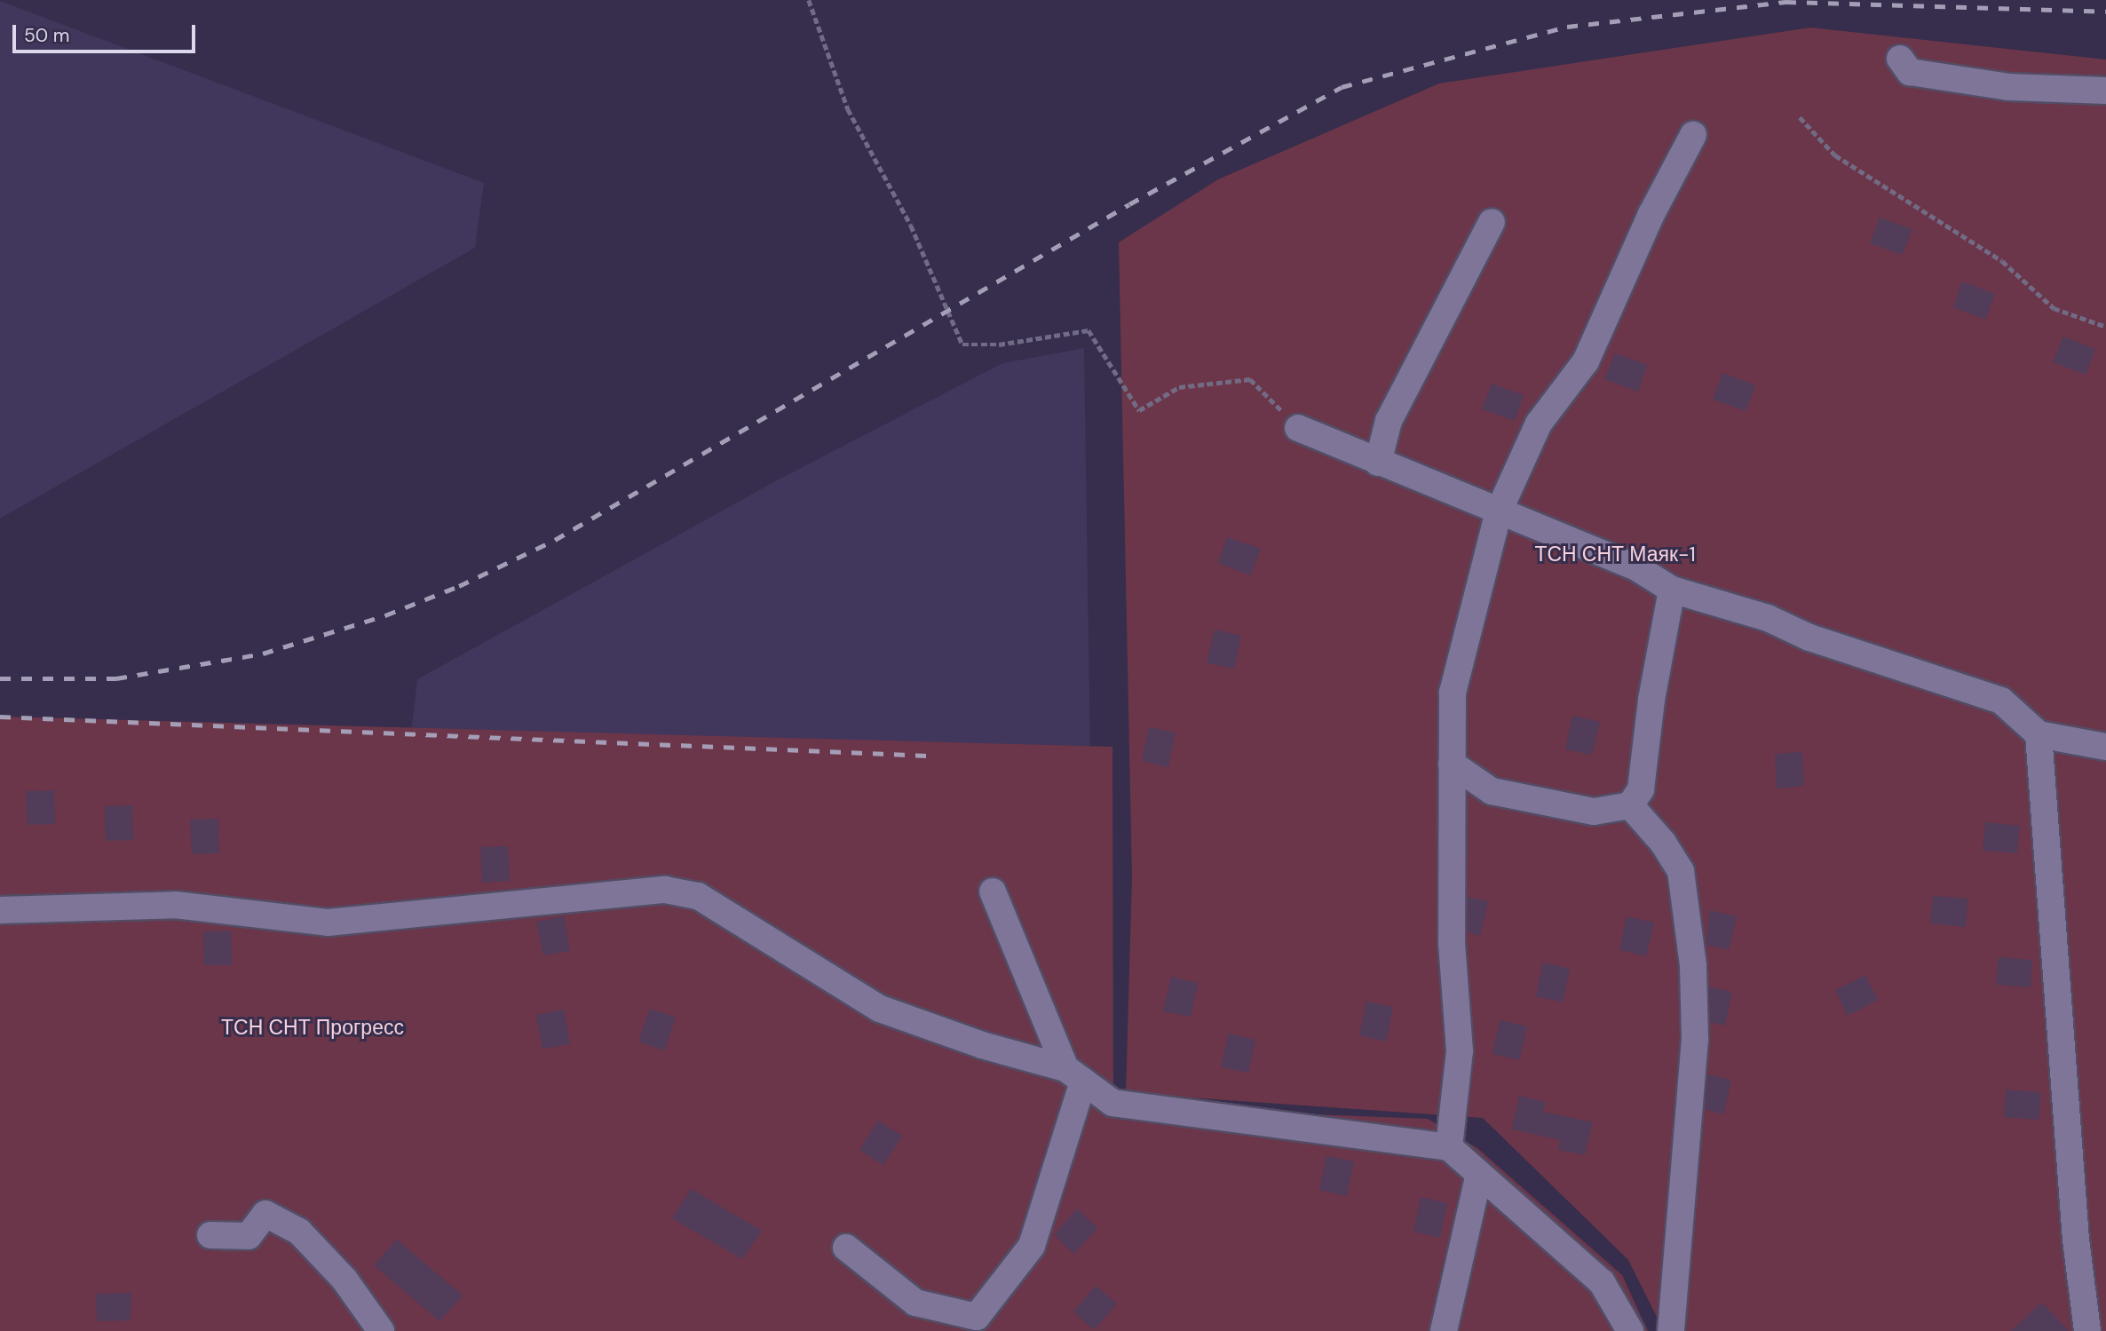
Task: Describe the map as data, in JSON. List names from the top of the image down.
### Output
{
  "parks": ["ТСН СНТ Маяк-1", "ТСН СНТ Прогресс"],
  "scale_bar": "50 m"
}
